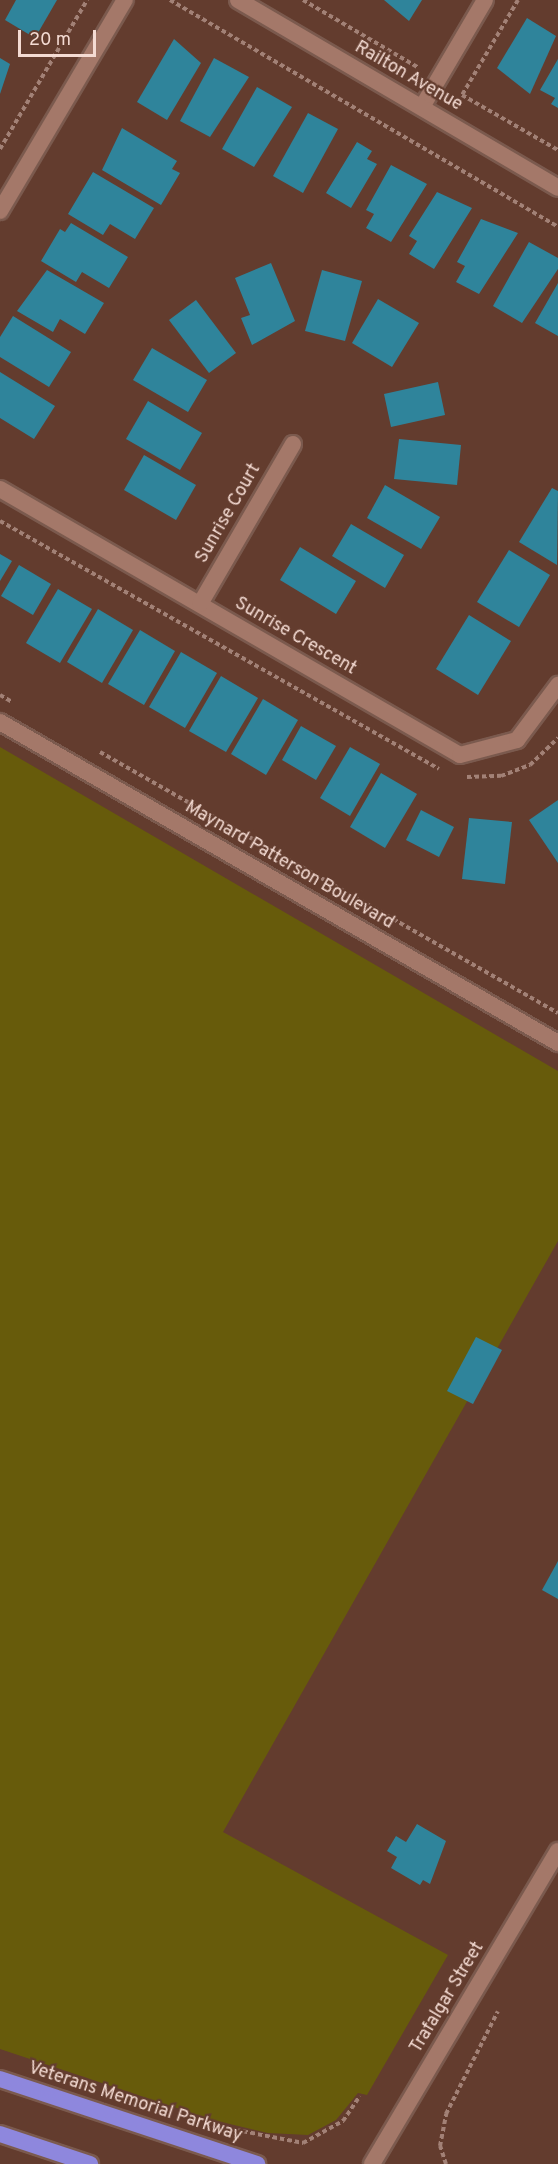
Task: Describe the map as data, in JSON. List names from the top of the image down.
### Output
{
  "streets": {
    "highway": ["Veterans Memorial Parkway"],
    "street": [
      "Railton Avenue",
      "Sunrise Court",
      "Sunrise Crescent",
      "Maynard Patterson Boulevard",
      "Trafalgar Street"
    ]
  },
  "crossings": [
    ["Sunrise Court", "Sunrise Crescent"]
  ],
  "scale_bar": "20 m"
}
